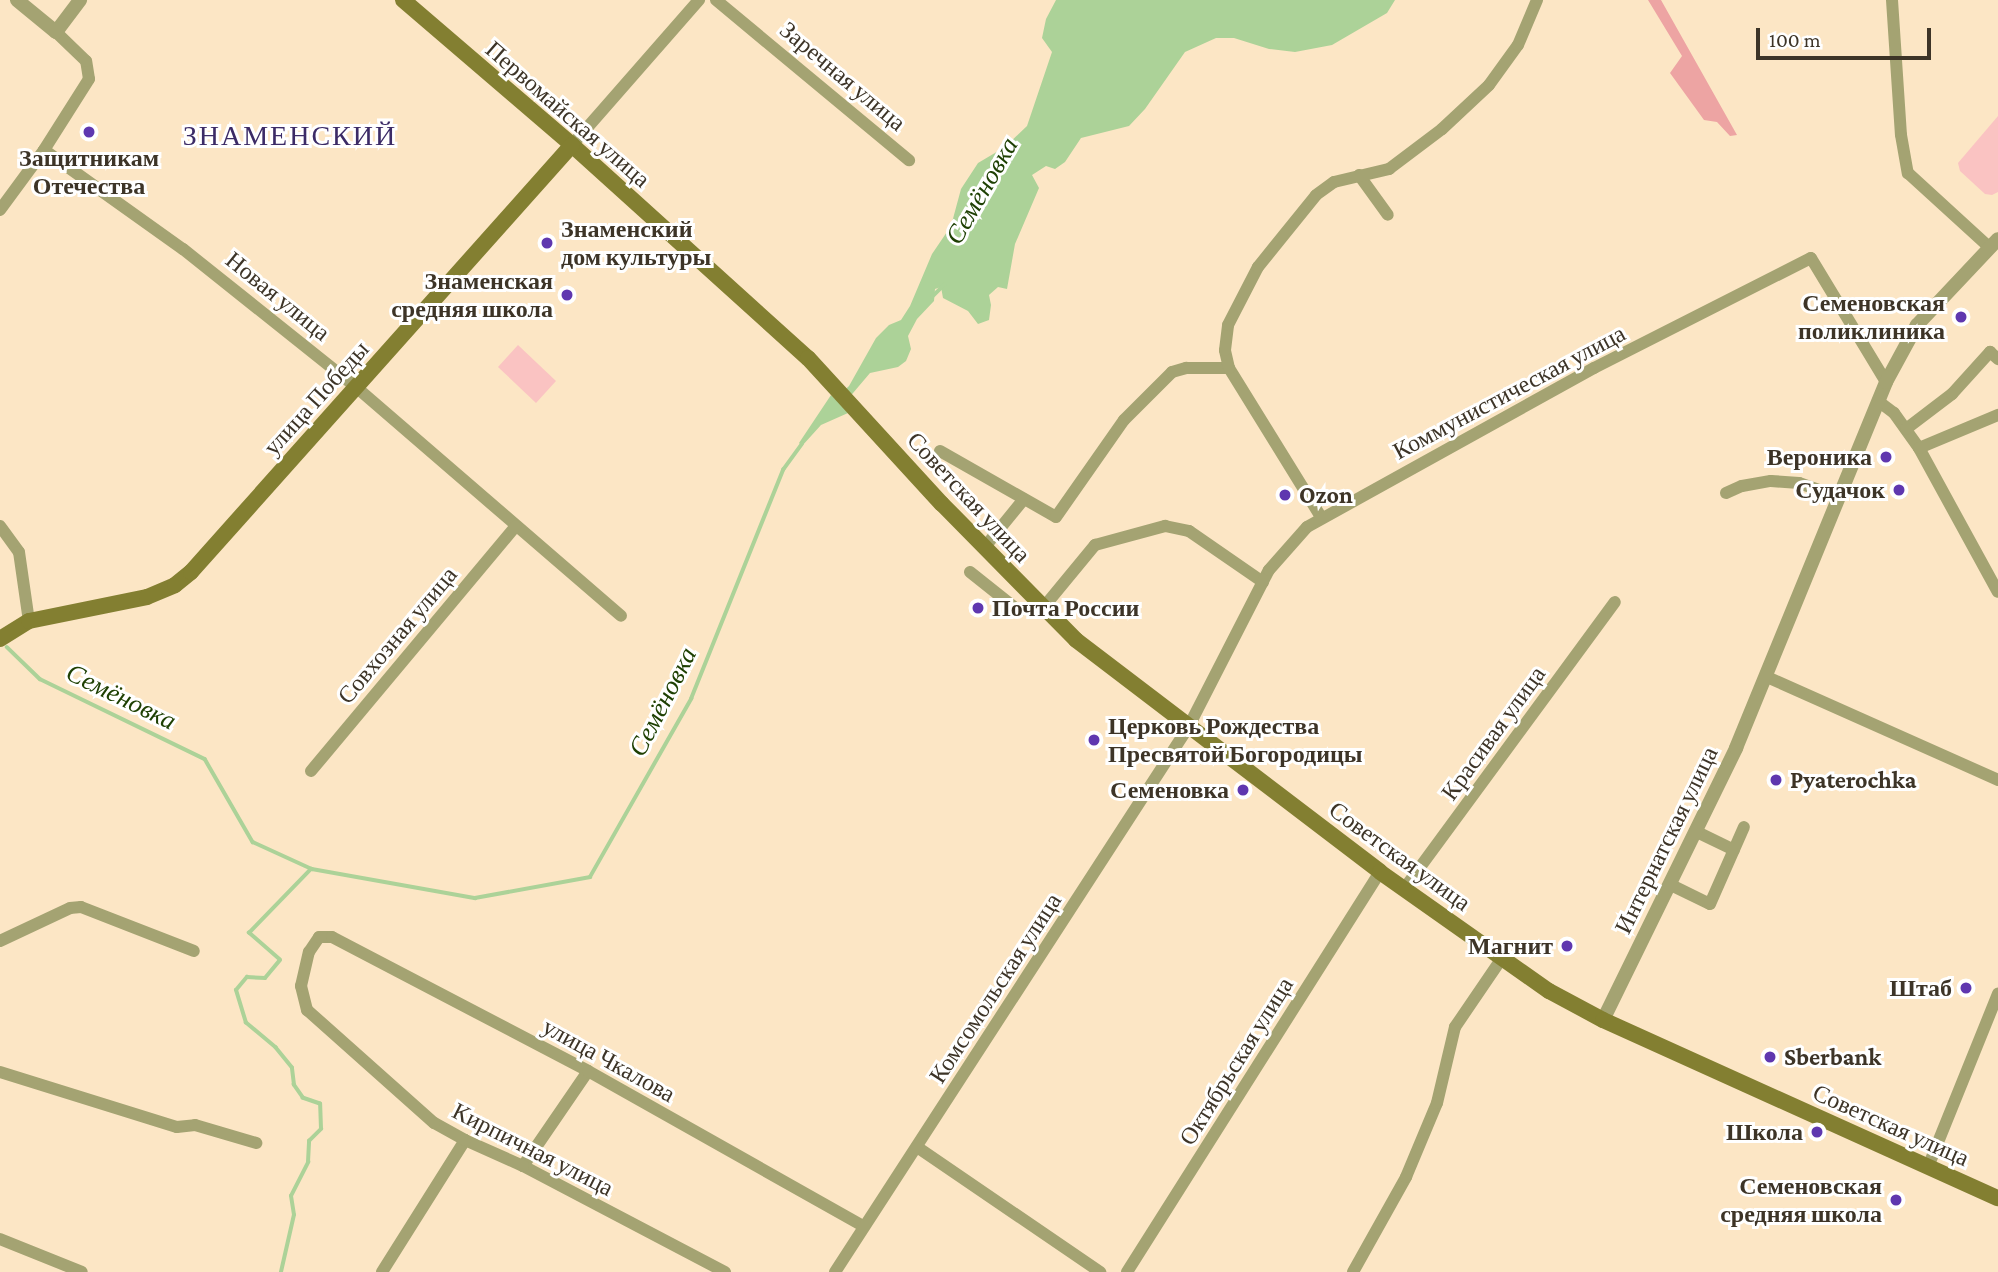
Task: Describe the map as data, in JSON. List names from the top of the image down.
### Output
{
  "streets": {
    "main road": ["Первомайская улица", "улица Победы", "Советская улица"],
    "street": [
      "Заречная улица",
      "Новая улица",
      "Коммунистическая улица",
      "Совхозная улица",
      "Красивая улица",
      "Интернатская улица",
      "Комсомольская улица",
      "улица Чкалова",
      "Октябрьская улица",
      "Кирпичная улица"
    ]
  },
  "crossings": [
    ["Первомайская улица", "улица Победы"],
    ["Первомайская улица", "Советская улица"],
    ["Новая улица", "улица Победы"],
    ["Новая улица", "Совхозная улица"],
    ["Коммунистическая улица", "Советская улица"],
    ["Коммунистическая улица", "Интернатская улица"],
    ["Коммунистическая улица", "Комсомольская улица"],
    ["Советская улица", "Красивая улица"],
    ["Советская улица", "Интернатская улица"],
    ["Советская улица", "Комсомольская улица"],
    ["Советская улица", "Октябрьская улица"],
    ["Комсомольская улица", "улица Чкалова"],
    ["улица Чкалова", "Кирпичная улица"]
  ],
  "districts": ["ЗНАМЕНСКИЙ"],
  "water": ["Семёновка"],
  "places": [
    "Защитникам Отечества",
    "Знаменский дом культуры",
    "Знаменская средняя школа",
    "Семеновская поликлиника",
    "Вероника",
    "Судачок",
    "Ozon",
    "Почта России",
    "Церковь Рождества Пресвятой Богородицы",
    "Pyaterochka",
    "Семеновка",
    "Магнит",
    "Штаб",
    "Sberbank",
    "Школа",
    "Семеновская средняя школа"
  ],
  "scale_bar": "100 m"
}
